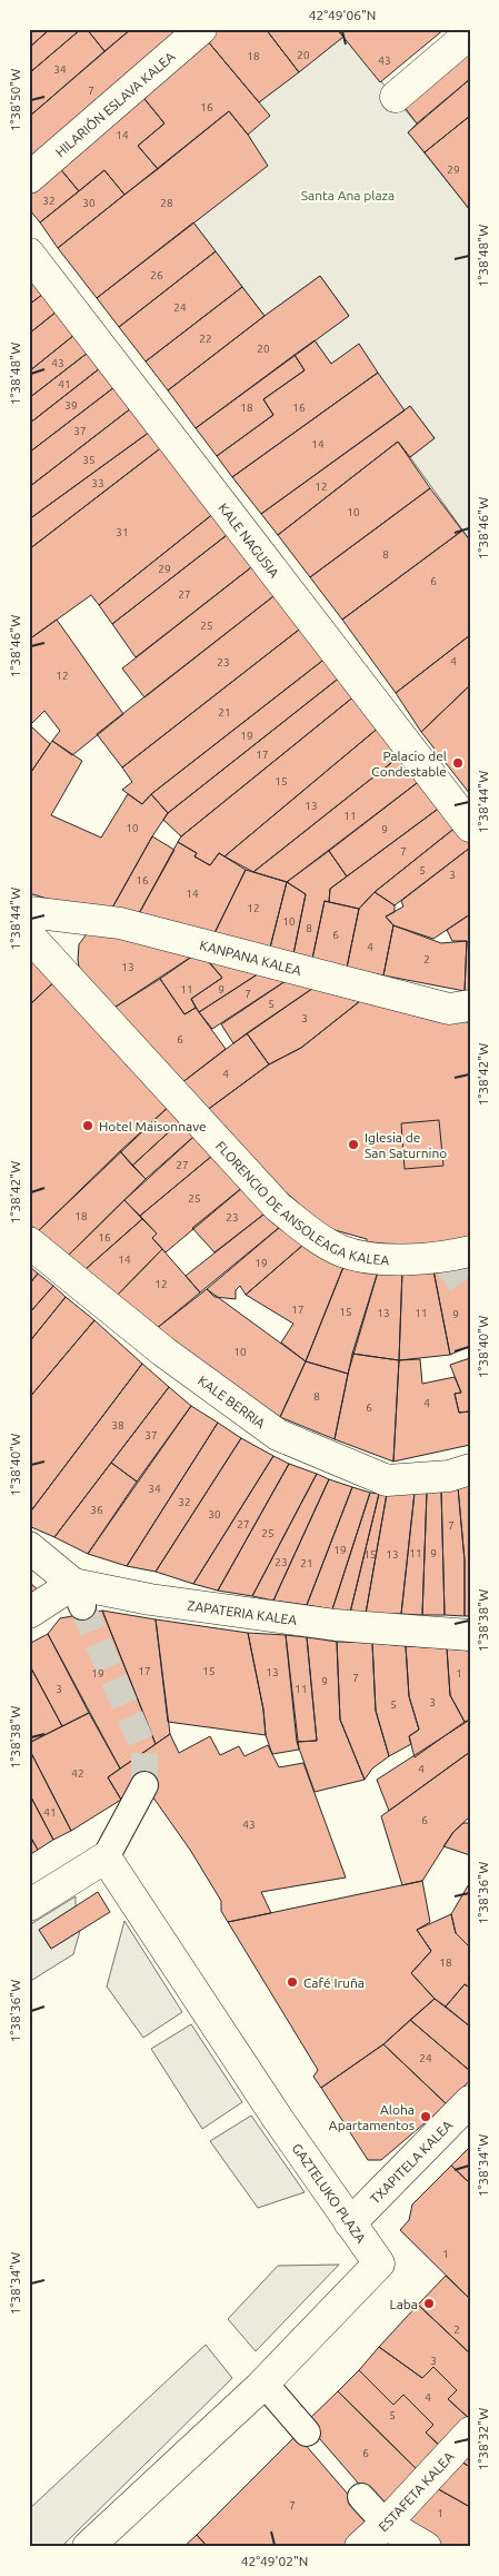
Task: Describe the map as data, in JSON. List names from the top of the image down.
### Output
{
  "streets": {
    "street": [
      "HILARIÓN ESLAVA KALEA",
      "KALE NAGUSIA",
      "KANPANA KALEA",
      "FLORENCIO DE ANSOLEAGA KALEA",
      "KALE BERRIA",
      "ZAPATERIA KALEA",
      "TXAPITELA KALEA",
      "GAZTELUKO PLAZA",
      "ESTAFETA KALEA"
    ]
  },
  "crossings": [
    ["TXAPITELA KALEA", "GAZTELUKO PLAZA"]
  ],
  "parks": ["Santa Ana plaza"],
  "places": [
    "Palacio del Condestable",
    "Hotel Maisonnave",
    "Iglesia de San Saturnino",
    "Café Iruña",
    "Aloha Apartamentos",
    "Laba"
  ],
  "house_numbers": [
    "20",
    "18",
    "43",
    "34",
    "7",
    "16",
    "14",
    "29",
    "32",
    "30",
    "28",
    "26",
    "24",
    "22",
    "20",
    "43",
    "41",
    "39",
    "18",
    "16",
    "37",
    "14",
    "35",
    "33",
    "12",
    "10",
    "31",
    "8",
    "29",
    "6",
    "27",
    "25",
    "4",
    "23",
    "12",
    "21",
    "19",
    "17",
    "15",
    "13",
    "11",
    "10",
    "9",
    "7",
    "5",
    "3",
    "16",
    "14",
    "12",
    "10",
    "8",
    "6",
    "4",
    "2",
    "13",
    "11",
    "9",
    "7",
    "5",
    "3",
    "6",
    "4",
    "27",
    "25",
    "18",
    "23",
    "16",
    "14",
    "19",
    "12",
    "17",
    "15",
    "13",
    "11",
    "9",
    "10",
    "8",
    "4",
    "6",
    "38",
    "37",
    "34",
    "32",
    "36",
    "30",
    "27",
    "7",
    "25",
    "19",
    "11",
    "9",
    "15",
    "13",
    "23",
    "21",
    "17",
    "15",
    "13",
    "19",
    "1",
    "7",
    "9",
    "3",
    "11",
    "3",
    "5",
    "4",
    "42",
    "41",
    "6",
    "43",
    "18",
    "24",
    "1",
    "2",
    "3",
    "4",
    "5",
    "6",
    "7",
    "1"
  ],
  "coordinates": [
    "42°49'06\"N",
    "1°38'50\"W",
    "1°38'48\"W",
    "1°38'46\"W",
    "1°38'44\"W",
    "1°38'42\"W",
    "1°38'40\"W",
    "1°38'38\"W",
    "1°38'36\"W",
    "1°38'34\"W",
    "1°38'32\"W",
    "42°49'02\"N"
  ]
}
